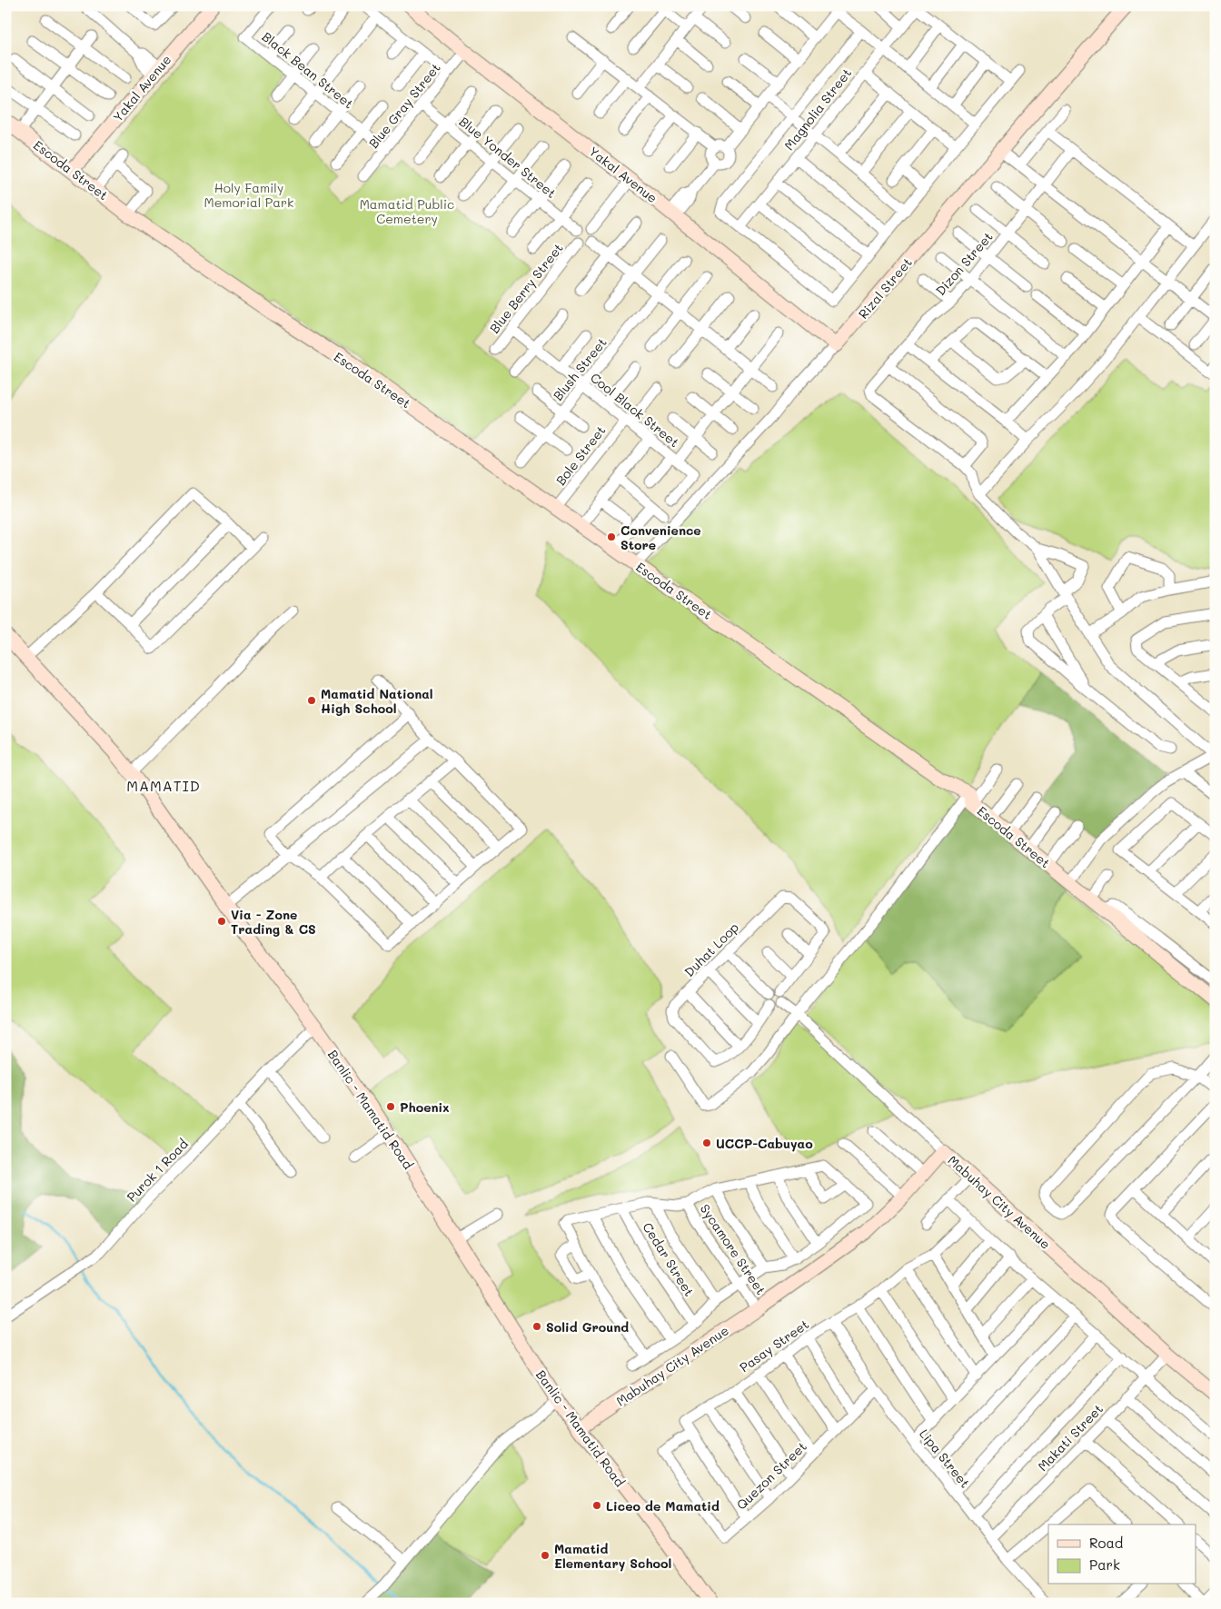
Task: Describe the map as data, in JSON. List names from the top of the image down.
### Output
{
  "streets": {
    "street": [
      "Black Bean Street",
      "Yakal Avenue",
      "Blue Gray Street",
      "Magnolia Street",
      "Blue Yonder Street",
      "Escoda Street",
      "Dizon Street",
      "Blue Berry Street",
      "Rizal Street",
      "Blush Street",
      "Cool Black Street",
      "Bole Street",
      "Duhat Loop",
      "Banlic - Mamatid Road",
      "Purok 1 Road",
      "Mabuhay City Avenue",
      "Sycamore Street",
      "Cedar Street",
      "Pasay Street",
      "Makati Street",
      "Lipa Street",
      "Quezon Street"
    ]
  },
  "crossings": [
    ["Black Bean Street", "Blue Gray Street"],
    ["Yakal Avenue", "Blue Gray Street"],
    ["Yakal Avenue", "Escoda Street"],
    ["Yakal Avenue", "Rizal Street"],
    ["Blue Gray Street", "Blue Yonder Street"],
    ["Blue Yonder Street", "Blue Berry Street"],
    ["Escoda Street", "Rizal Street"],
    ["Escoda Street", "Bole Street"],
    ["Blue Berry Street", "Cool Black Street"],
    ["Blush Street", "Cool Black Street"],
    ["Cool Black Street", "Bole Street"],
    ["Banlic - Mamatid Road", "Purok 1 Road"],
    ["Banlic - Mamatid Road", "Mabuhay City Avenue"],
    ["Mabuhay City Avenue", "Sycamore Street"],
    ["Mabuhay City Avenue", "Makati Street"],
    ["Pasay Street", "Lipa Street"],
    ["Pasay Street", "Quezon Street"],
    ["Makati Street", "Lipa Street"],
    ["Lipa Street", "Quezon Street"]
  ],
  "districts": ["MAMATID"],
  "parks": ["Holy Family Memorial Park", "Mamatid Public Cemetery"],
  "places": [
    "Convenience Store",
    "Mamatid National High School",
    "Via - Zone Trading & CS",
    "Phoenix",
    "UCCP-Cabuyao",
    "Solid Ground",
    "Liceo de Mamatid",
    "Mamatid Elementary School"
  ],
  "legend": ["Road", "Park"]
}
